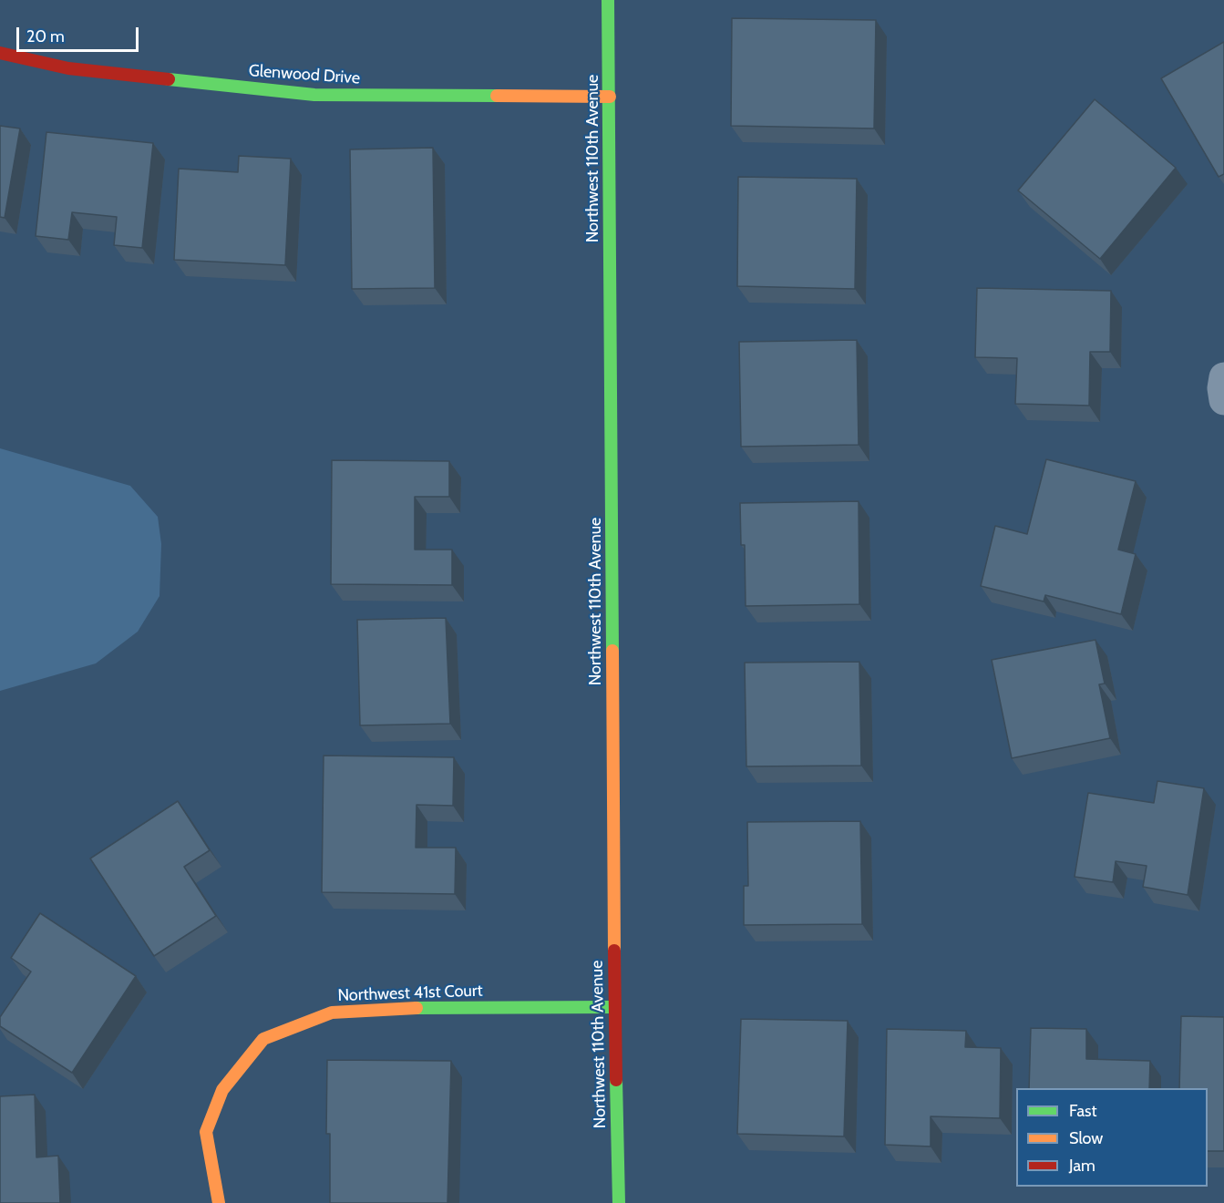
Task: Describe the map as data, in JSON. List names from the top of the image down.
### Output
{
  "streets": {
    "street": ["Glenwood Drive", "Northwest 110th Avenue", "Northwest 41st Court"]
  },
  "crossings": [
    ["Glenwood Drive", "Northwest 110th Avenue"],
    ["Northwest 110th Avenue", "Northwest 41st Court"]
  ],
  "legend": ["Fast", "Slow", "Jam"],
  "scale_bar": "20 m"
}
